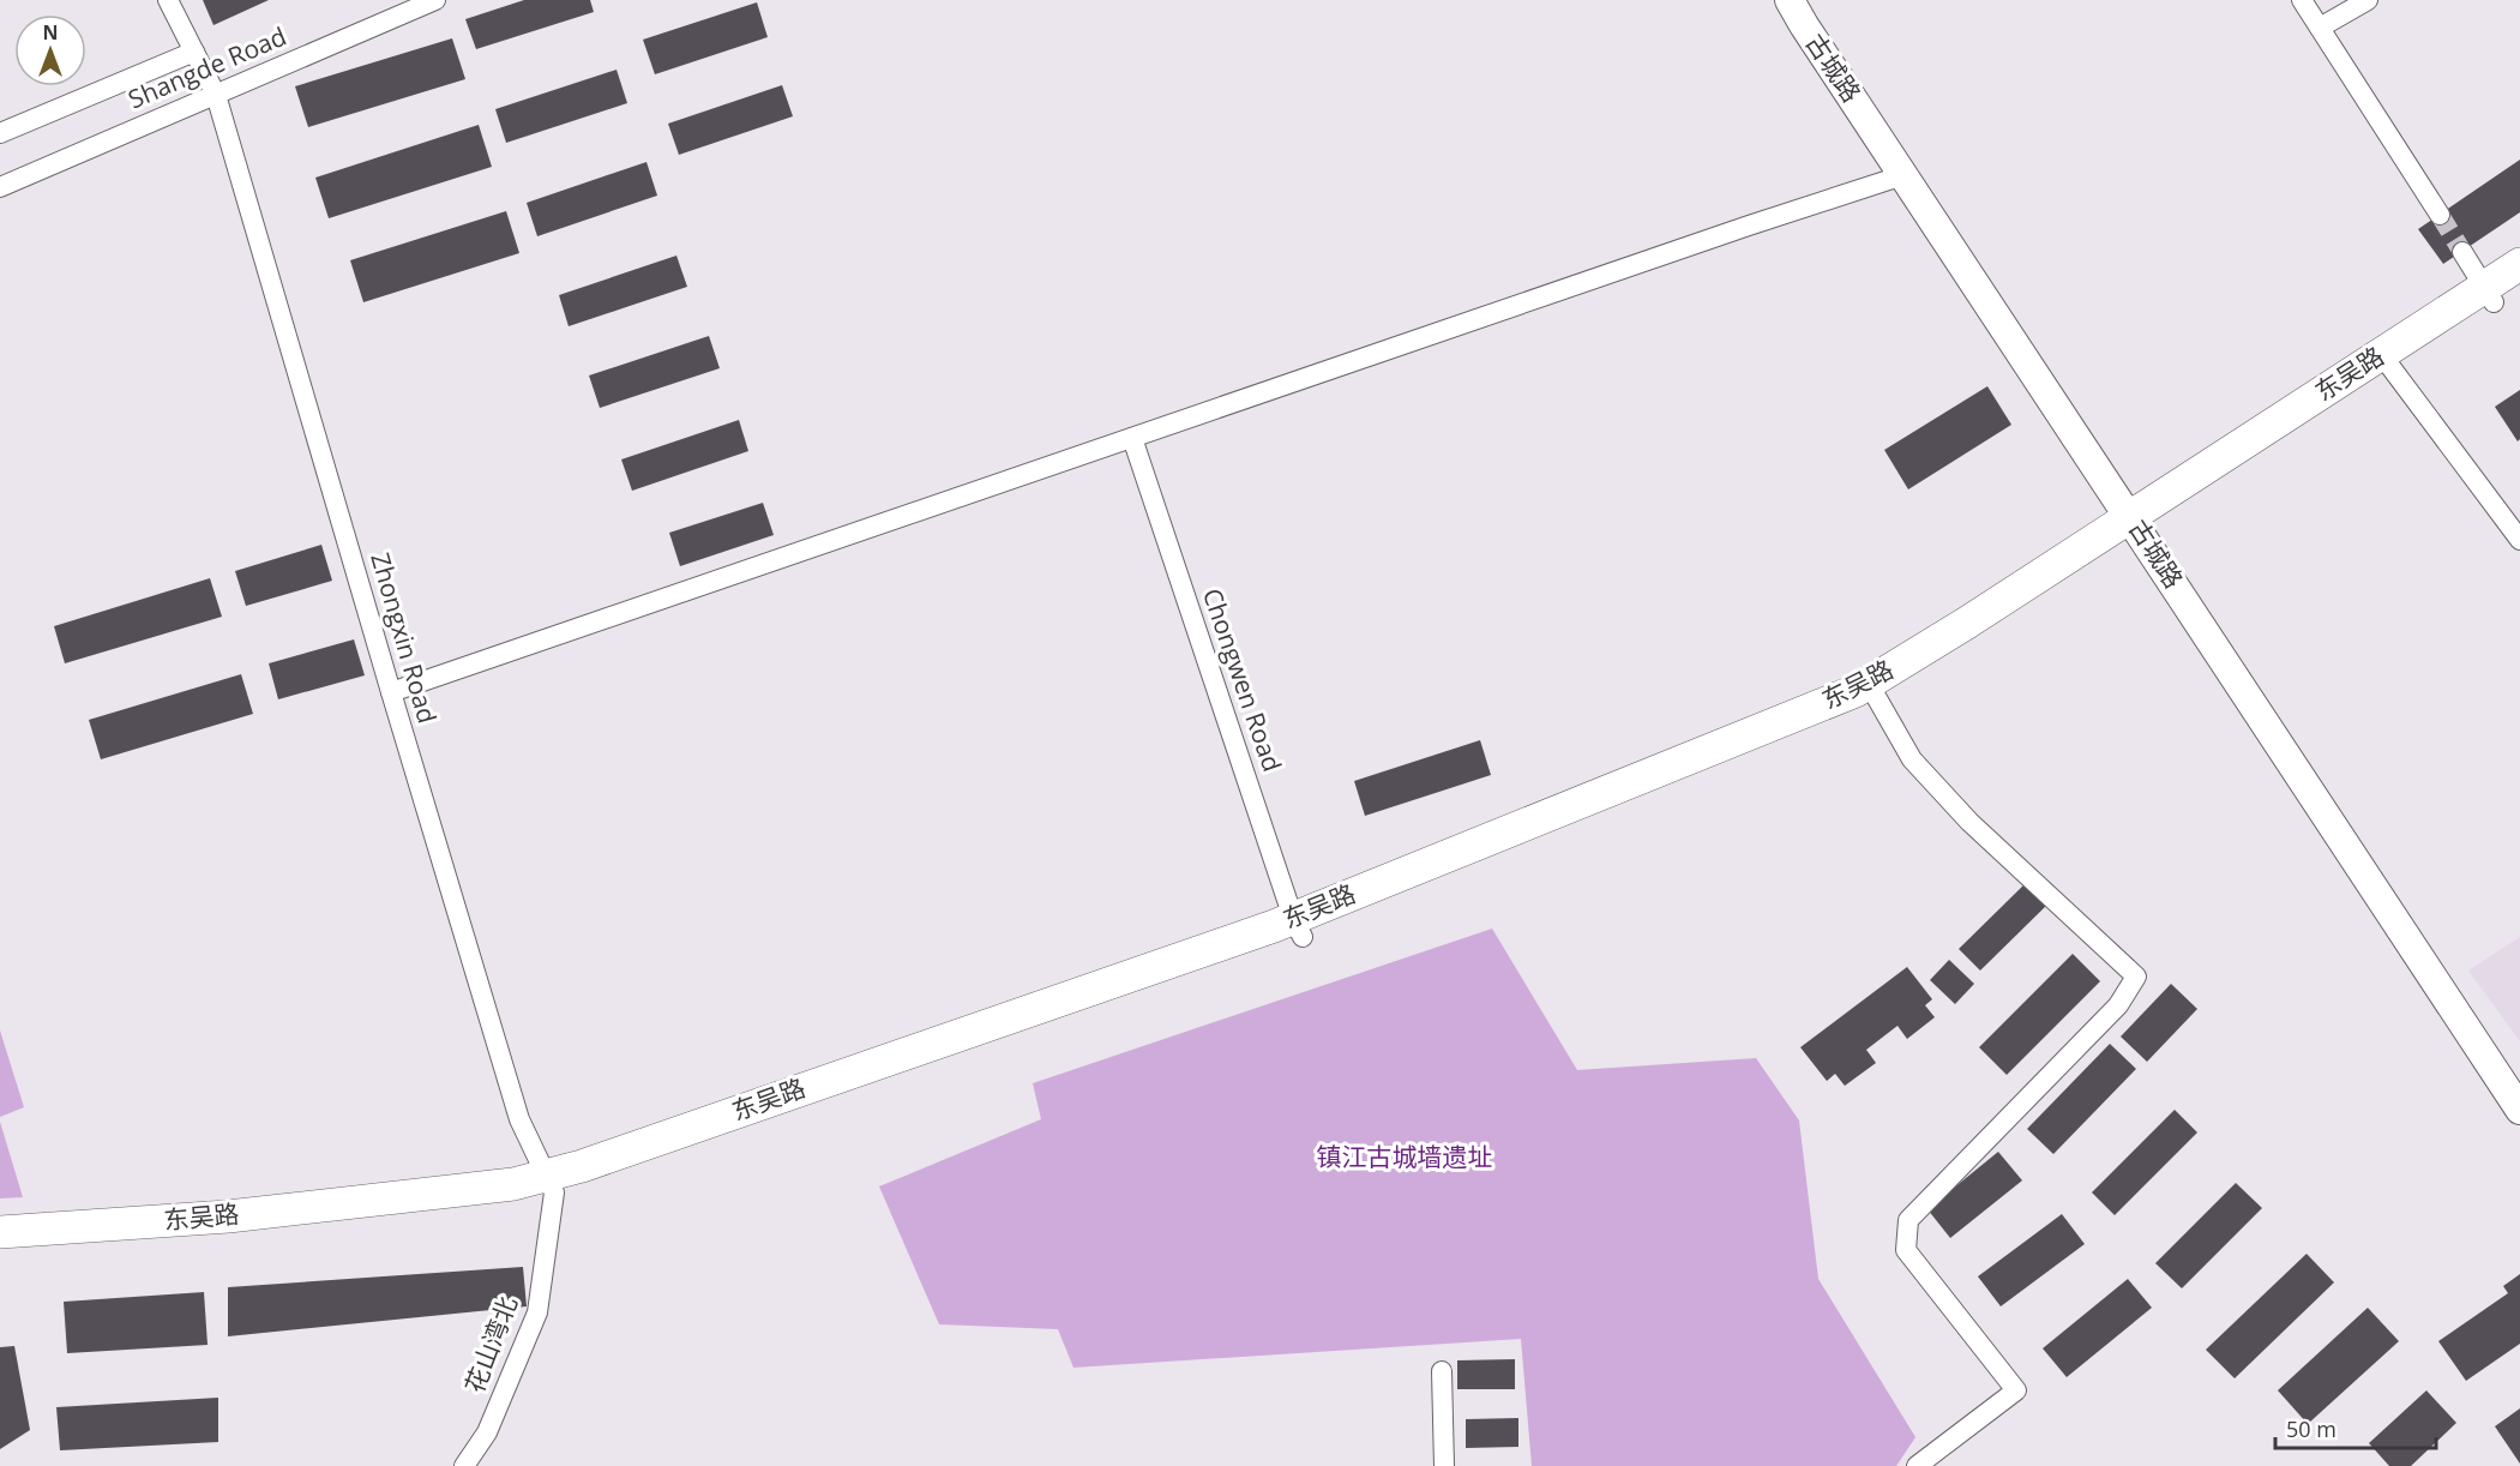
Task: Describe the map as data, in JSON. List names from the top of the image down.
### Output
{
  "streets": {
    "main road": ["东吴路"],
    "street": [
      "Shangde Road",
      "古城路",
      "Zhongxin Road",
      "Chongwen Road",
      "花山湾北"
    ]
  },
  "crossings": [
    ["Shangde Road", "Zhongxin Road"],
    ["古城路", "东吴路"],
    ["东吴路", "Zhongxin Road"],
    ["东吴路", "Chongwen Road"],
    ["东吴路", "花山湾北"],
    ["Zhongxin Road", "花山湾北"]
  ],
  "parks": ["镇江古城墙遗址"],
  "scale_bar": "50 m",
  "north": "top"
}
